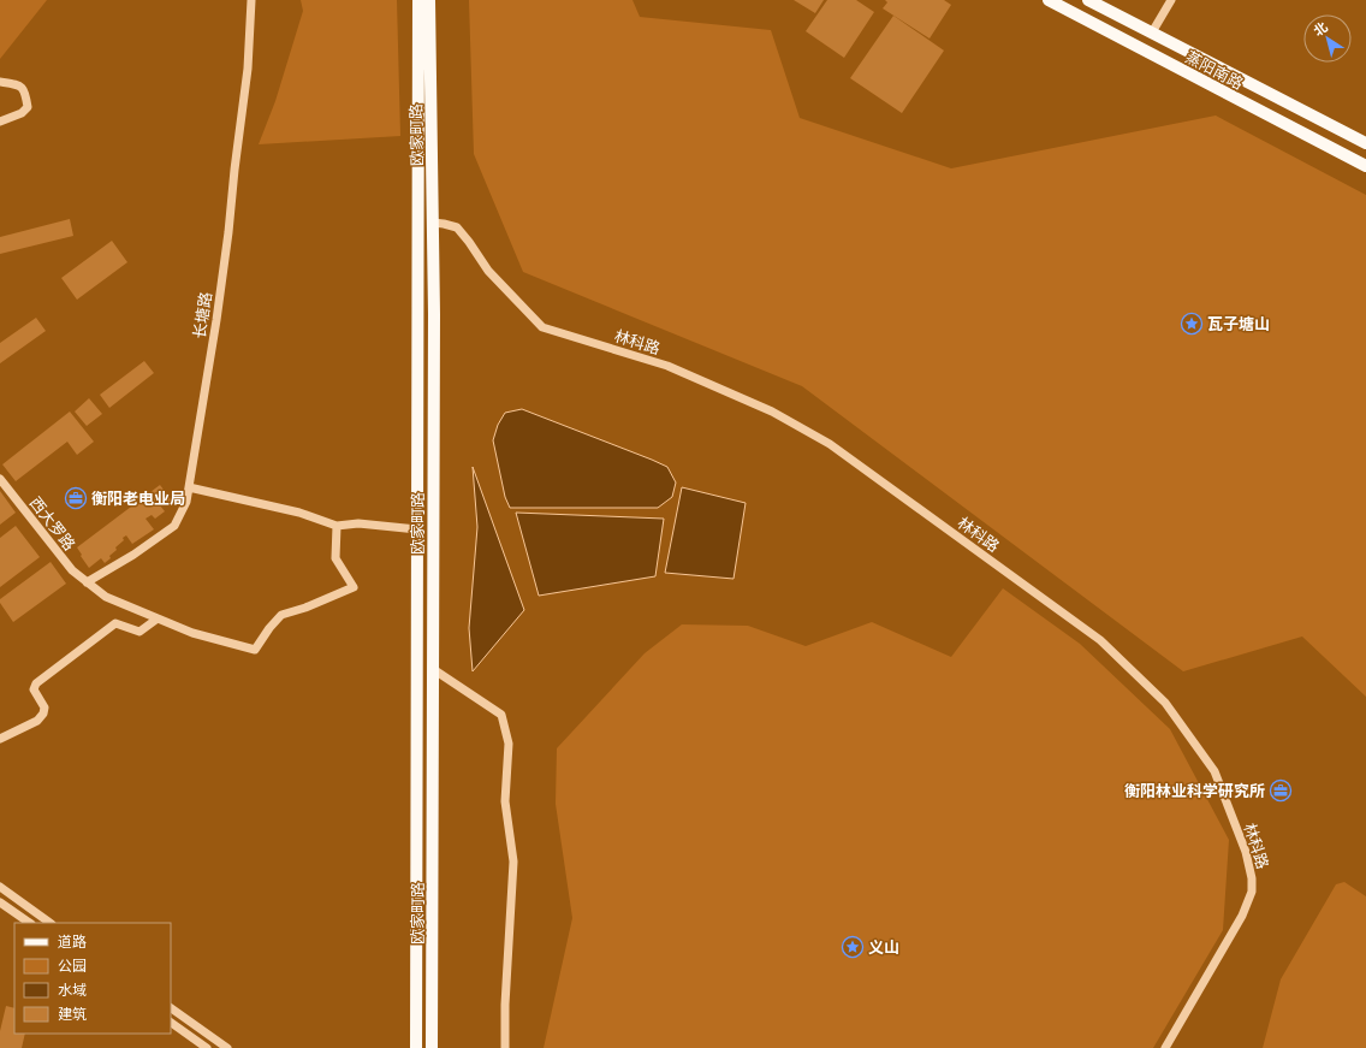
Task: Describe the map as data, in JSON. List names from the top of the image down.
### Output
{
  "streets": {
    "main road": ["蒸阳南路", "欧家町路"],
    "street": ["长塘路", "林科路", "西大罗路"]
  },
  "crossings": [
    ["欧家町路", "林科路"],
    ["长塘路", "西大罗路"]
  ],
  "places": {
    "place": ["瓦子塘山", "义山"],
    "office": ["衡阳老电业局", "衡阳林业科学研究所"]
  },
  "legend": [
    "道路",
    "公园",
    "水域",
    "建筑"
  ],
  "north": "top left"
}
